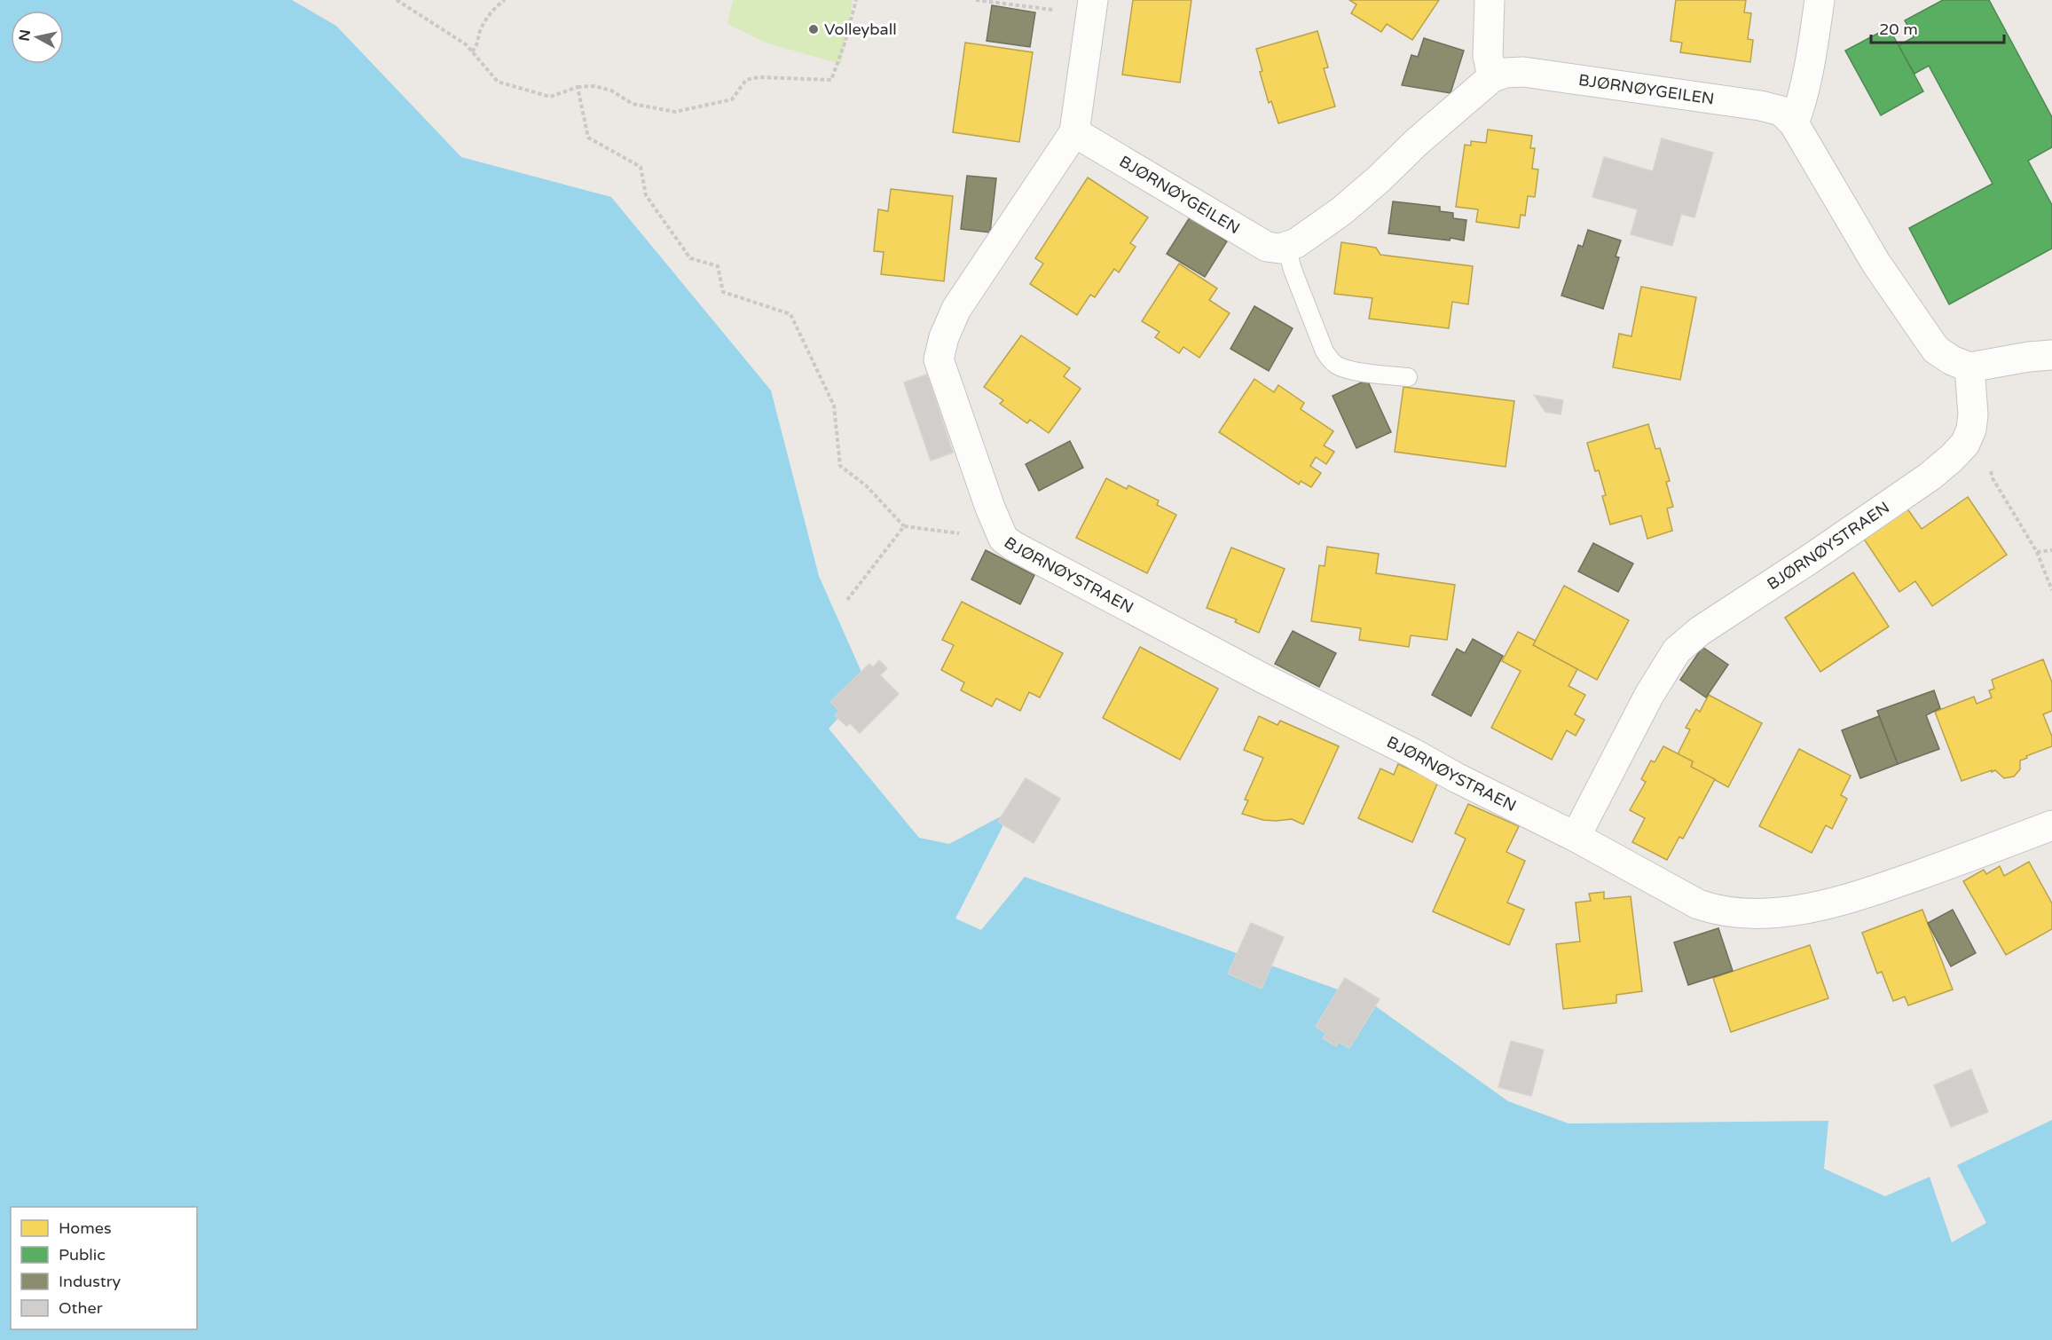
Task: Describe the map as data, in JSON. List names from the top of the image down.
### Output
{
  "streets": {
    "street": ["BJØRNØYGEILEN", "BJØRNØYSTRAEN"]
  },
  "crossings": [
    ["BJØRNØYGEILEN", "BJØRNØYSTRAEN"]
  ],
  "places": ["Volleyball"],
  "legend": [
    "Homes",
    "Public",
    "Industry",
    "Other"
  ],
  "scale_bar": "20 m",
  "north": "left"
}
